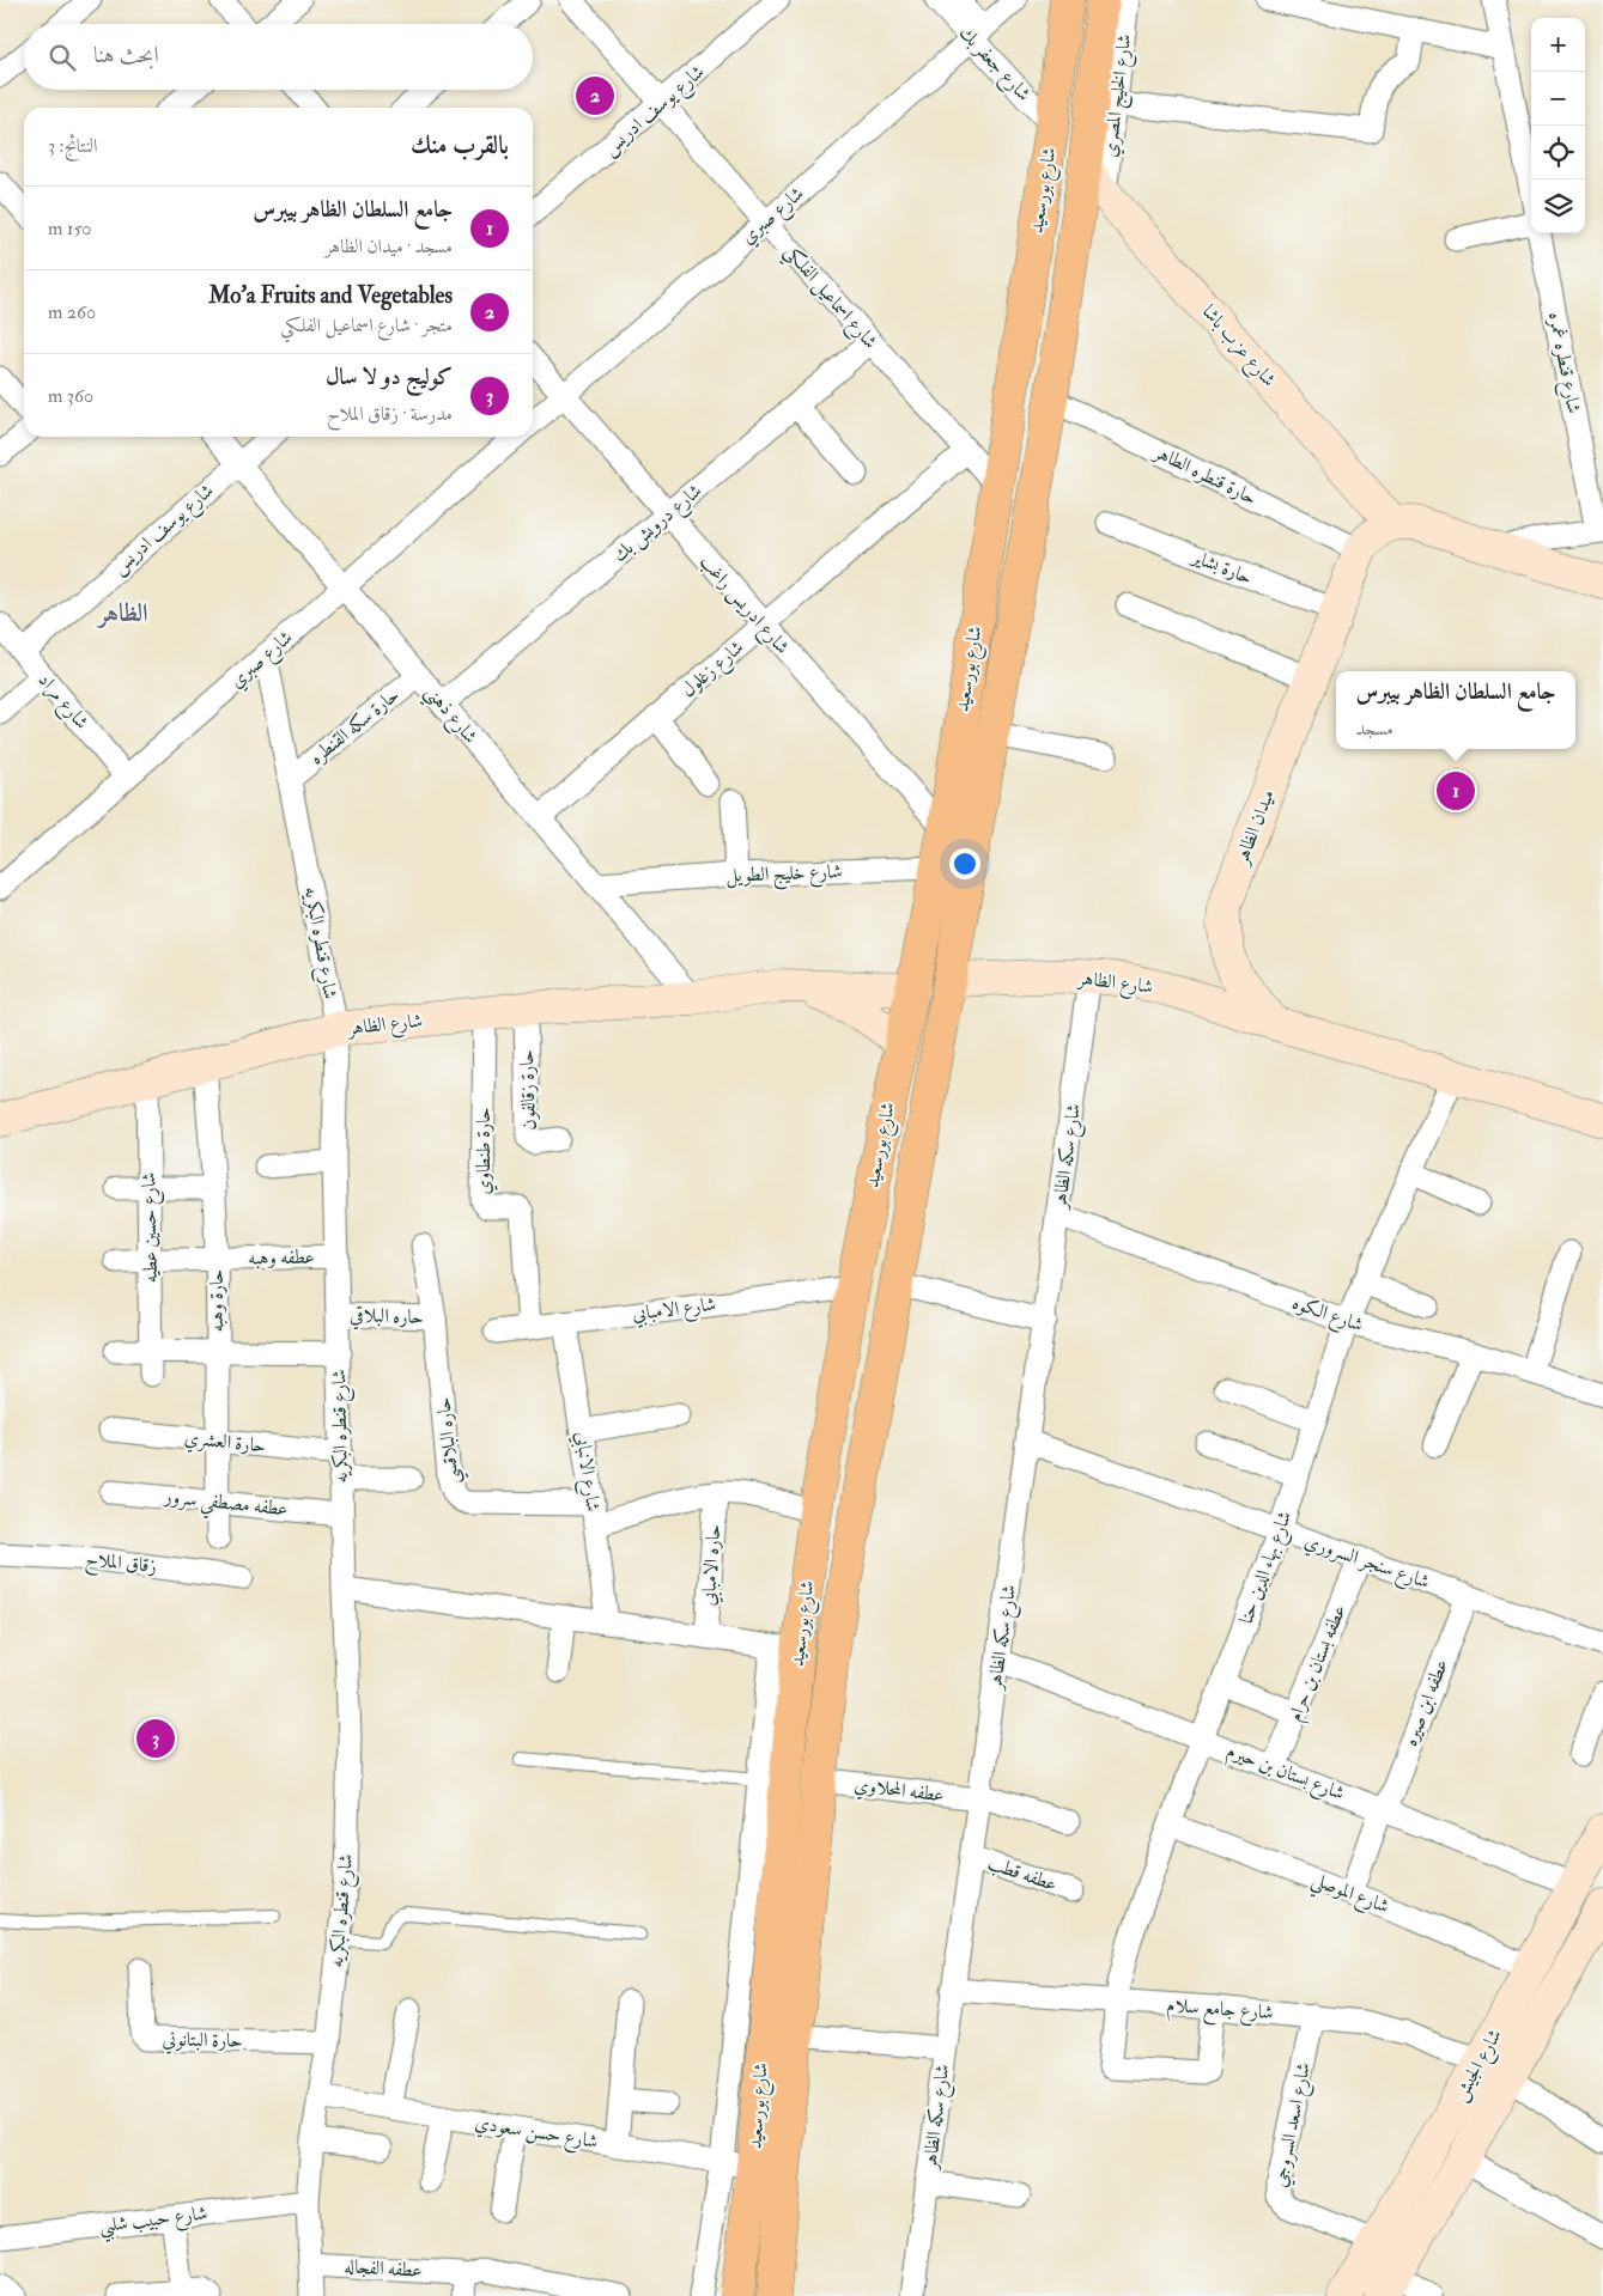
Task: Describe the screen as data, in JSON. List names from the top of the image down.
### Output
{
  "streets": {
    "main road": [
      "شارع بورسعيد",
      "شارع عزب باشا",
      "ميدان الظاهر",
      "شارع الظاهر",
      "شارع الجيش"
    ],
    "street": [
      "شارع جعفر بك",
      "شارع الخليج المصري",
      "شارع يوسف ادريس",
      "شارع صبري",
      "شارع اسماعيل الفلكي",
      "شارع قنطره غمره",
      "حارة قنطره الطاهر",
      "شارع درويش بك",
      "حارة بشاير",
      "شارع ادريس راغب",
      "شارع زغلول",
      "شارع مراد",
      "شارع ذهني",
      "حارة سكه القنطره",
      "شارع خليج الطويل",
      "شارع قنطره البكريه",
      "حارة زقالفون",
      "حارة طنطاوي",
      "شارع سكه الظاهر",
      "شارع حسين عطيه",
      "عطفه وهبه",
      "حارة وهبه",
      "شارع الامبابي",
      "شارع الكوه",
      "حاره البلاقي",
      "حاره البلاقسي",
      "حارة العشري",
      "شارع الانبابي",
      "عطفه مصطفي سرور",
      "شارع سنجر السروري",
      "زقاق الملاح",
      "حاره الامبابي",
      "شارع بهاء الدين حنا",
      "عطفه بستان بن حرام",
      "عطفه ابن صيره",
      "شارع بستان بن حيرم",
      "عطفه المحلاوي",
      "عطفه قطب",
      "شارع الموصلي",
      "شارع جامع سلام",
      "حارة البتانوني",
      "شارع اسعد السروجي",
      "شارع حسن سعودي",
      "شارع حبيب شلبي",
      "عطفه الفجاله"
    ]
  },
  "crossings": [
    ["شارع جعفر بك", "شارع بورسعيد"],
    ["شارع جعفر بك", "شارع صبري"],
    ["شارع الخليج المصري", "شارع بورسعيد"],
    ["شارع الخليج المصري", "شارع عزب باشا"],
    ["شارع يوسف ادريس", "شارع اسماعيل الفلكي"],
    ["شارع يوسف ادريس", "شارع مراد"],
    ["شارع يوسف ادريس", "شارع ذهني"],
    ["شارع بورسعيد", "شارع اسماعيل الفلكي"],
    ["شارع بورسعيد", "شارع عزب باشا"],
    ["شارع بورسعيد", "حارة قنطره الطاهر"],
    ["شارع بورسعيد", "شارع ادريس راغب"],
    ["شارع بورسعيد", "شارع خليج الطويل"],
    ["شارع بورسعيد", "شارع الظاهر"],
    ["شارع بورسعيد", "شارع الامبابي"],
    ["شارع بورسعيد", "عطفه المحلاوي"],
    ["شارع بورسعيد", "شارع حسن سعودي"],
    ["شارع صبري", "شارع اسماعيل الفلكي"],
    ["شارع صبري", "شارع ادريس راغب"],
    ["شارع صبري", "شارع مراد"],
    ["شارع صبري", "شارع ذهني"],
    ["شارع صبري", "شارع قنطره البكريه"],
    ["شارع اسماعيل الفلكي", "شارع درويش بك"],
    ["شارع اسماعيل الفلكي", "شارع زغلول"],
    ["شارع عزب باشا", "ميدان الظاهر"],
    ["حارة قنطره الطاهر", "ميدان الظاهر"],
    ["شارع درويش بك", "شارع ادريس راغب"],
    ["شارع درويش بك", "شارع ذهني"],
    ["حارة بشاير", "ميدان الظاهر"],
    ["شارع ادريس راغب", "شارع زغلول"],
    ["شارع زغلول", "شارع ذهني"],
    ["شارع ذهني", "حارة سكه القنطره"],
    ["شارع ذهني", "شارع خليج الطويل"],
    ["شارع ذهني", "شارع الظاهر"],
    ["حارة سكه القنطره", "شارع قنطره البكريه"],
    ["ميدان الظاهر", "شارع الظاهر"],
    ["شارع قنطره البكريه", "شارع الظاهر"],
    ["شارع قنطره البكريه", "عطفه وهبه"],
    ["شارع قنطره البكريه", "حاره البلاقي"],
    ["شارع قنطره البكريه", "حارة العشري"],
    ["شارع قنطره البكريه", "عطفه مصطفي سرور"],
    ["شارع قنطره البكريه", "حارة البتانوني"],
    ["شارع قنطره البكريه", "شارع حسن سعودي"],
    ["شارع قنطره البكريه", "شارع حبيب شلبي"],
    ["شارع قنطره البكريه", "عطفه الفجاله"],
    ["شارع الظاهر", "حارة زقالفون"],
    ["شارع الظاهر", "حارة طنطاوي"],
    ["شارع الظاهر", "شارع سكه الظاهر"],
    ["شارع الظاهر", "شارع حسين عطيه"],
    ["شارع الظاهر", "حارة وهبه"],
    ["حارة طنطاوي", "شارع الامبابي"],
    ["شارع سكه الظاهر", "شارع الكوه"],
    ["شارع سكه الظاهر", "شارع سنجر السروري"],
    ["شارع سكه الظاهر", "شارع بستان بن حيرم"],
    ["شارع سكه الظاهر", "عطفه المحلاوي"],
    ["شارع سكه الظاهر", "عطفه قطب"],
    ["شارع سكه الظاهر", "شارع جامع سلام"],
    ["شارع حسين عطيه", "عطفه وهبه"],
    ["عطفه وهبه", "حارة وهبه"],
    ["حارة وهبه", "حارة العشري"],
    ["حارة وهبه", "عطفه مصطفي سرور"],
    ["شارع الامبابي", "شارع الانبابي"],
    ["شارع الكوه", "شارع بهاء الدين حنا"],
    ["حاره البلاقي", "حاره البلاقسي"],
    ["حاره البلاقسي", "شارع الانبابي"],
    ["شارع سنجر السروري", "شارع بهاء الدين حنا"],
    ["شارع سنجر السروري", "عطفه بستان بن حرام"],
    ["شارع سنجر السروري", "عطفه ابن صيره"],
    ["شارع بهاء الدين حنا", "شارع بستان بن حيرم"],
    ["شارع بهاء الدين حنا", "شارع الموصلي"],
    ["شارع بهاء الدين حنا", "شارع جامع سلام"],
    ["عطفه بستان بن حرام", "شارع بستان بن حيرم"],
    ["عطفه ابن صيره", "شارع بستان بن حيرم"],
    ["عطفه ابن صيره", "شارع الموصلي"],
    ["شارع بستان بن حيرم", "شارع الجيش"],
    ["شارع الموصلي", "شارع الجيش"],
    ["شارع جامع سلام", "شارع الجيش"],
    ["شارع جامع سلام", "شارع اسعد السروجي"],
    ["شارع الجيش", "شارع اسعد السروجي"]
  ],
  "districts": ["الظاهر"],
  "page": {
    "map_buttons": ["+", "−"],
    "search": "ابحث هنا",
    "pins": ["2", "1", "3"],
    "heading": ["بالقرب منك", "النتائج: 3"],
    "list": [
      {
        "mark": "1",
        "name": "جامع السلطان الظاهر بيبرس",
        "note": "مسجد · ميدان الظاهر",
        "value": "150 m"
      },
      {
        "mark": "2",
        "name": "Mo’a Fruits and Vegetables",
        "note": "متجر · شارع اسماعيل الفلكي",
        "value": "260 m"
      },
      {
        "mark": "3",
        "name": "كوليج دو لا سال",
        "note": "مدرسة · زقاق الملاح",
        "value": "360 m"
      }
    ],
    "popup": ["جامع السلطان الظاهر بيبرس", "مسجد"]
  }
}
